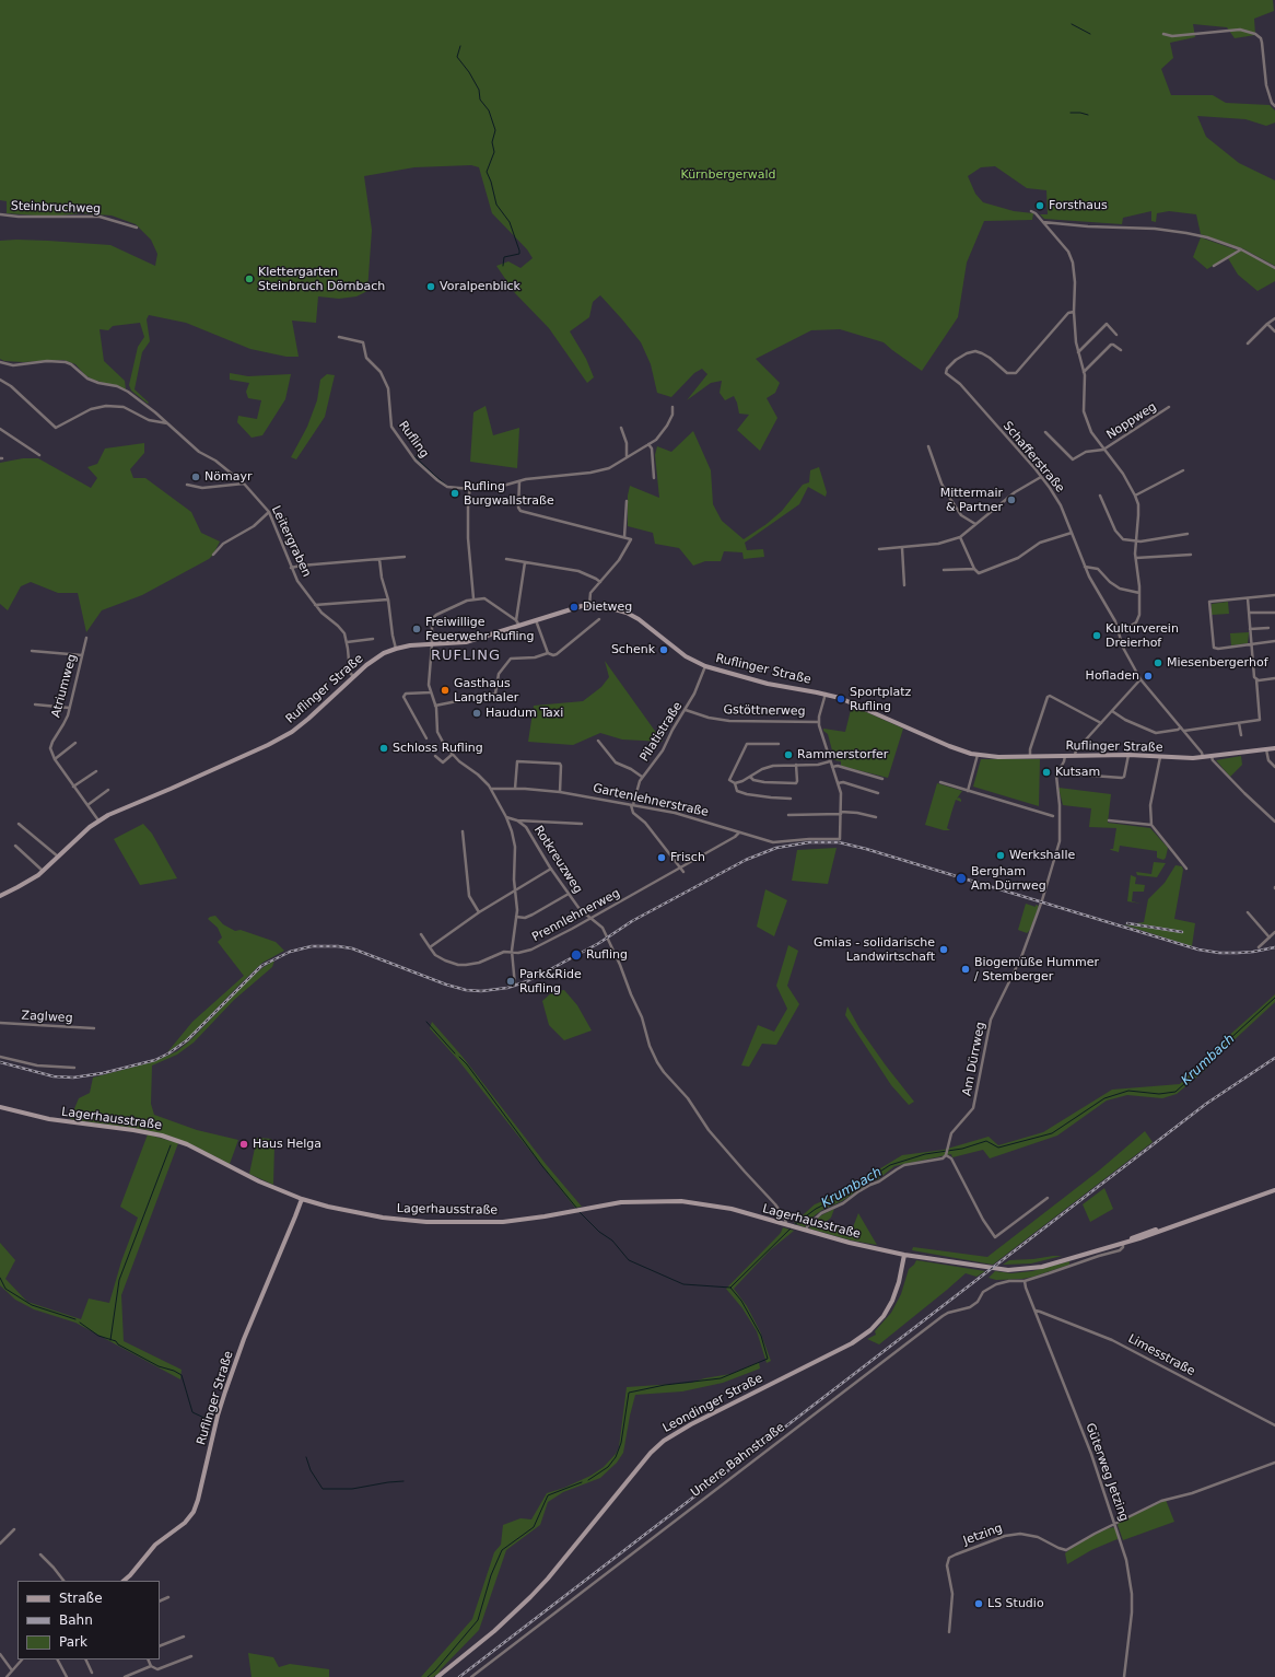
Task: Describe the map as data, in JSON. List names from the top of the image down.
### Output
{
  "streets": {
    "street": [
      "Steinbruchweg",
      "Noppweg",
      "Rufling",
      "Schafferstraße",
      "Leitergraben",
      "Ruflinger Straße",
      "Atriumweg",
      "Gstöttnerweg",
      "Pilatistraße",
      "Gartenlehnerstraße",
      "Rotkreuzweg",
      "Prennlehnerweg",
      "Zaglweg",
      "Am Dürrweg",
      "Lagerhausstraße",
      "Limesstraße",
      "Leondinger Straße",
      "Untere Bahnstraße",
      "Güterweg Jetzing",
      "Jetzing"
    ]
  },
  "crossings": [
    ["Schafferstraße", "Ruflinger Straße"],
    ["Leitergraben", "Ruflinger Straße"],
    ["Ruflinger Straße", "Pilatistraße"],
    ["Ruflinger Straße", "Am Dürrweg"],
    ["Ruflinger Straße", "Lagerhausstraße"],
    ["Gstöttnerweg", "Pilatistraße"],
    ["Pilatistraße", "Gartenlehnerstraße"],
    ["Gartenlehnerstraße", "Prennlehnerweg"],
    ["Rotkreuzweg", "Prennlehnerweg"],
    ["Rotkreuzweg", "Lagerhausstraße"],
    ["Lagerhausstraße", "Leondinger Straße"],
    ["Lagerhausstraße", "Untere Bahnstraße"],
    ["Limesstraße", "Güterweg Jetzing"],
    ["Untere Bahnstraße", "Güterweg Jetzing"],
    ["Güterweg Jetzing", "Jetzing"]
  ],
  "districts": ["RUFLING"],
  "water": ["Krumbach"],
  "parks": ["Kürnbergerwald"],
  "places": [
    "Forsthaus",
    "Klettergarten Steinbruch Dörnbach",
    "Voralpenblick",
    "Nömayr",
    "Rufling Burgwallstraße",
    "Mittermair & Partner",
    "Dietweg",
    "Freiwillige Feuerwehr Rufling",
    "Kulturverein Dreierhof",
    "Schenk",
    "Miesenbergerhof",
    "Hofladen",
    "Gasthaus Langthaler",
    "Sportplatz Rufling",
    "Haudum Taxi",
    "Schloss Rufling",
    "Rammerstorfer",
    "Kutsam",
    "Werkshalle",
    "Frisch",
    "Bergham Am Dürrweg",
    "Gmias - solidarische Landwirtschaft",
    "Rufling",
    "Biogemüße Hummer / Stemberger",
    "Park&Ride Rufling",
    "Haus Helga",
    "LS Studio"
  ],
  "legend": ["Straße", "Bahn", "Park"]
}
